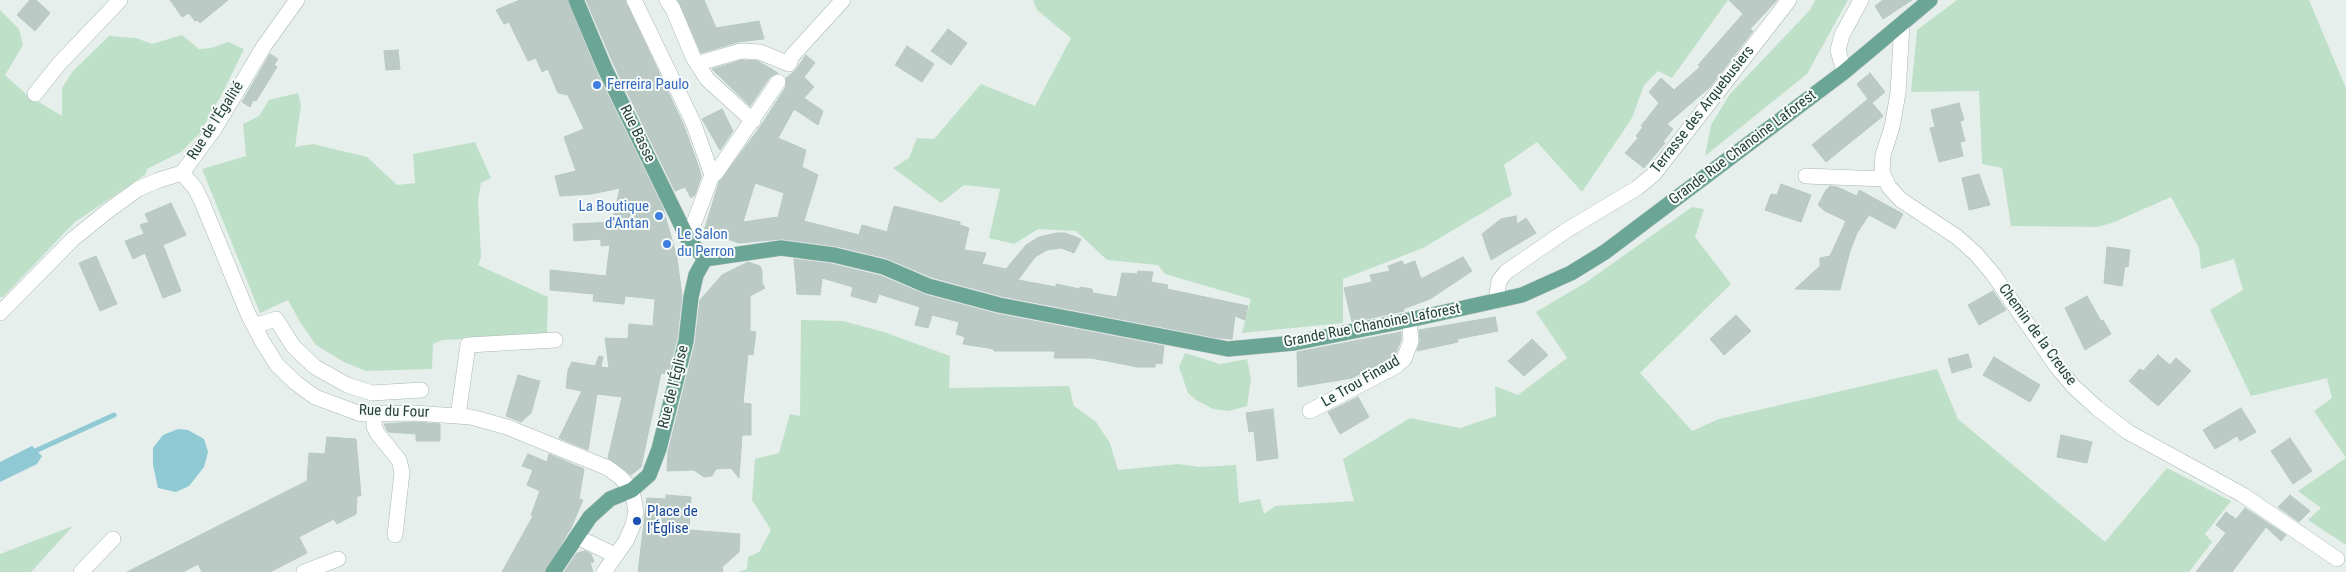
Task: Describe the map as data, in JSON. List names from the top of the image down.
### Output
{
  "streets": {
    "main road": ["Rue Basse", "Grande Rue Chanoine Laforest", "Rue de l'Église"],
    "street": [
      "Terrasse des Arquebusiers",
      "Rue de l'Égalité",
      "Chemin de la Creuse",
      "Le Trou Finaud",
      "Rue du Four"
    ]
  },
  "crossings": [
    ["Terrasse des Arquebusiers", "Grande Rue Chanoine Laforest"],
    ["Rue de l'Égalité", "Rue du Four"],
    ["Rue Basse", "Grande Rue Chanoine Laforest"],
    ["Rue Basse", "Rue de l'Église"],
    ["Grande Rue Chanoine Laforest", "Le Trou Finaud"],
    ["Grande Rue Chanoine Laforest", "Rue de l'Église"],
    ["Rue de l'Église", "Rue du Four"]
  ],
  "places": [
    "Ferreira Paulo",
    "La Boutique d'Antan",
    "Le Salon du Perron",
    "Place de l'Église"
  ]
}
